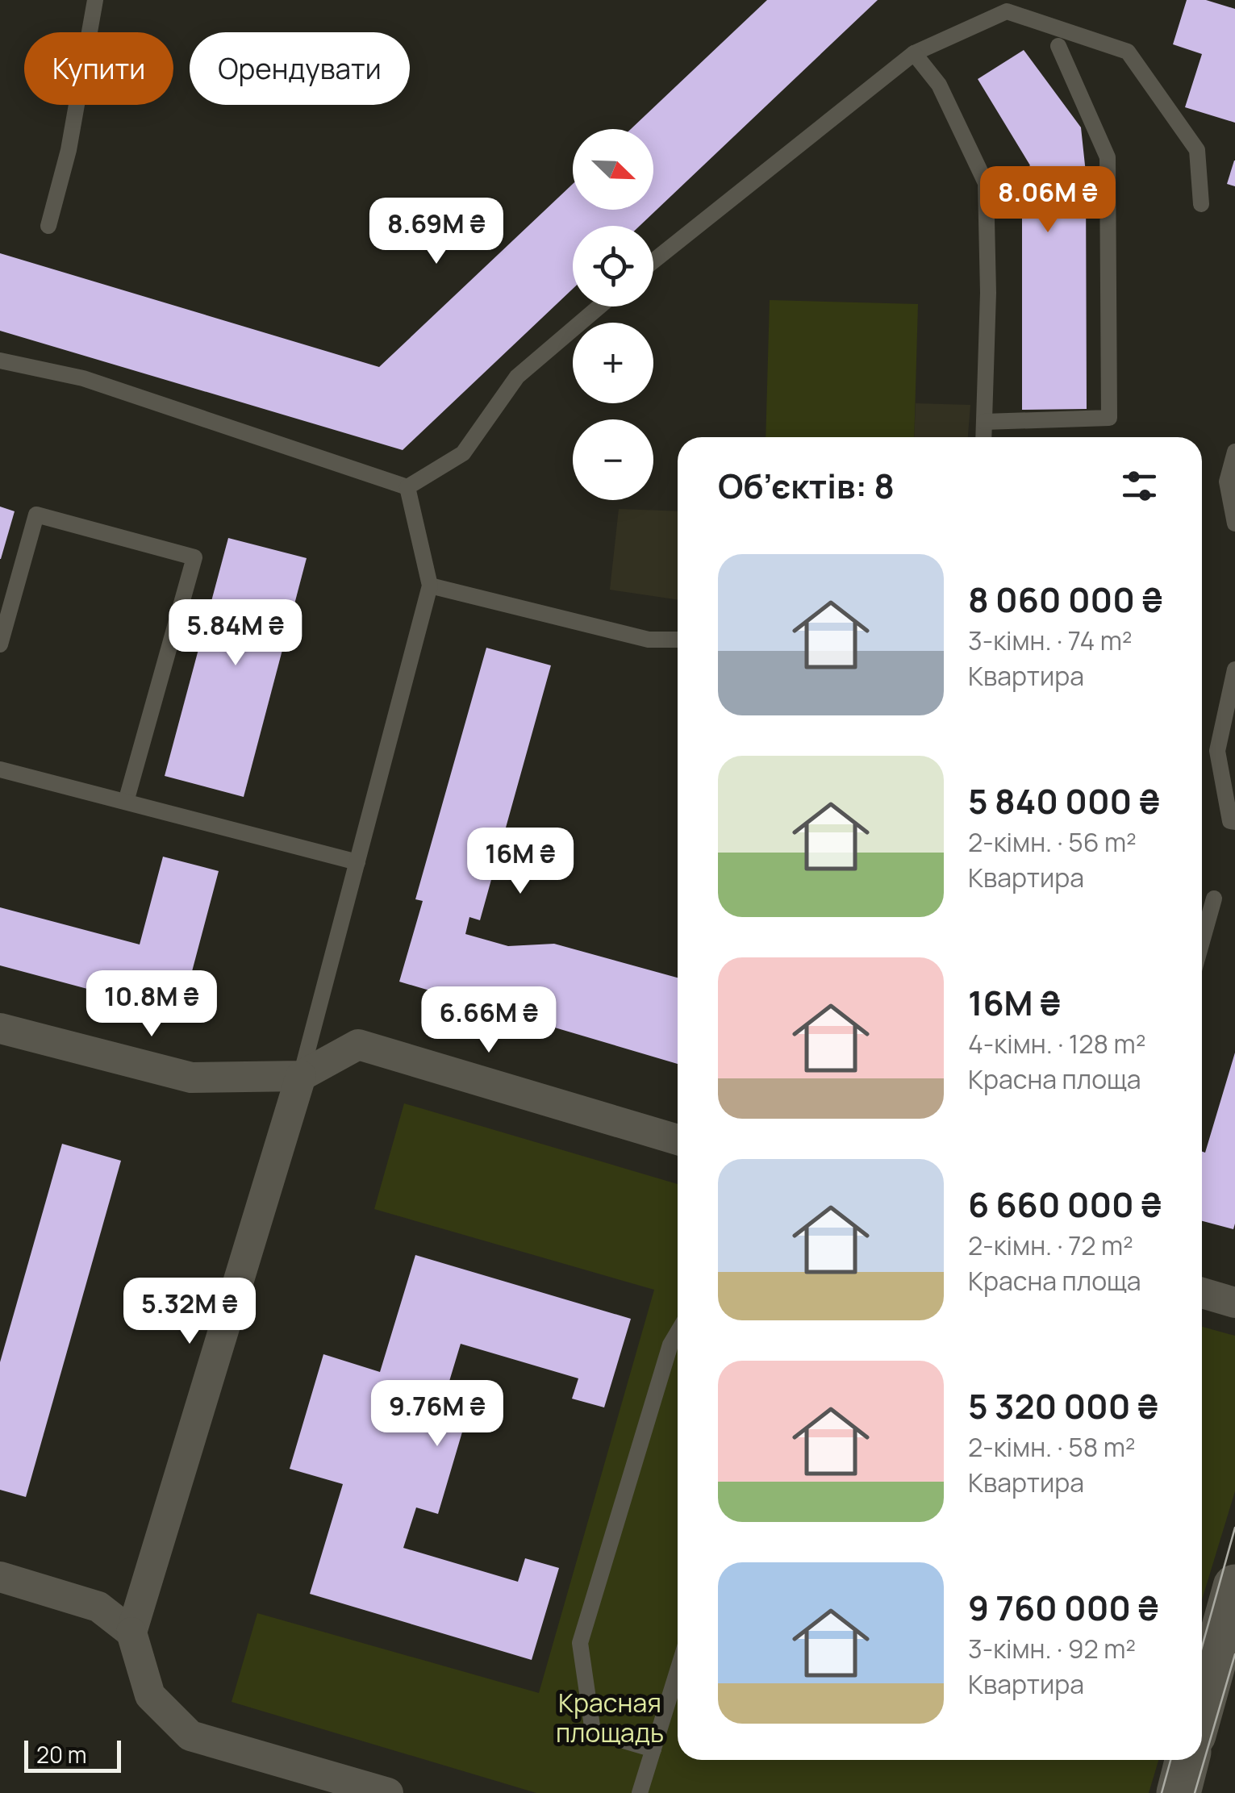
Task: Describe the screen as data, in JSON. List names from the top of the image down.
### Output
{
  "parks": ["Красная площадь"],
  "scale_bar": "20 m",
  "north": "bottom right",
  "page": {
    "chip": ["Купити", "Орендувати"],
    "map_buttons": ["+", "−"],
    "price": [
      "8.06M ₴",
      "8.69M ₴",
      "5.84M ₴",
      "16M ₴",
      "10.8M ₴",
      "6.66M ₴",
      "5.32M ₴",
      "9.76M ₴"
    ],
    "heading": "Об’єктів: 8",
    "list": [
      {
        "name": "8 060 000 ₴",
        "note": "3-кімн. · 74 m² · Квартира"
      },
      {
        "name": "5 840 000 ₴",
        "note": "2-кімн. · 56 m² · Квартира"
      },
      {
        "name": "16M ₴",
        "note": "4-кімн. · 128 m² · Красна площа"
      },
      {
        "name": "6 660 000 ₴",
        "note": "2-кімн. · 72 m² · Красна площа"
      },
      {
        "name": "5 320 000 ₴",
        "note": "2-кімн. · 58 m² · Квартира"
      },
      {
        "name": "9 760 000 ₴",
        "note": "3-кімн. · 92 m² · Квартира"
      }
    ],
    "scale": "20 m"
  }
}
